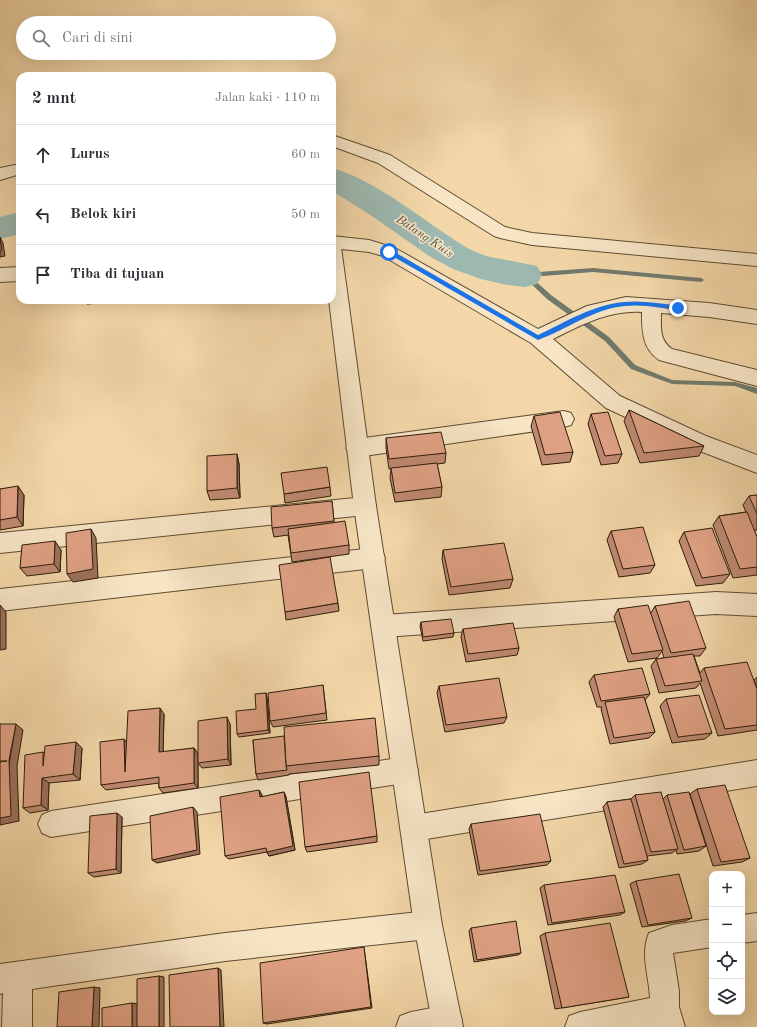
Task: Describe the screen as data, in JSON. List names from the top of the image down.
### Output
{
  "water": ["Batang Kuis"],
  "page": {
    "search": "Cari di sini",
    "heading": ["2 mnt", "Jalan kaki · 110 m"],
    "list": [
      ["Lurus", "60 m"],
      ["Belok kiri", "50 m"],
      "Tiba di tujuan"
    ],
    "map_buttons": ["+", "−"]
  }
}
